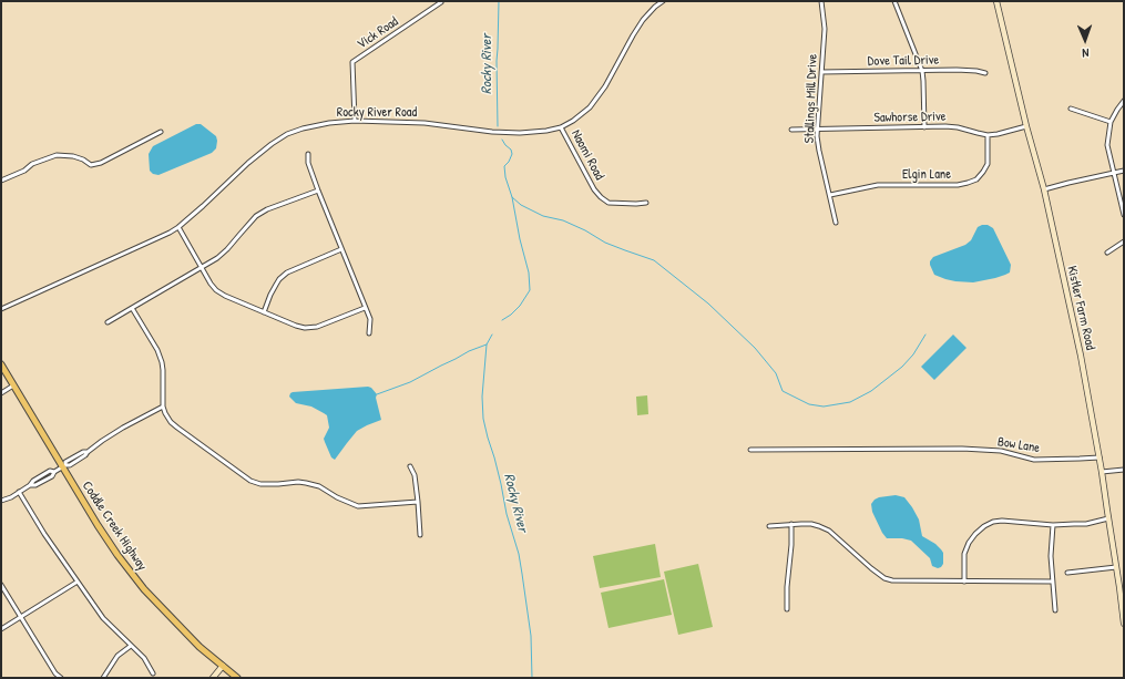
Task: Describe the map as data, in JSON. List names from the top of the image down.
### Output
{
  "streets": {
    "main road": ["Coddle Creek Highway"],
    "street": [
      "Vick Road",
      "Dove Tail Drive",
      "Stallings Mill Drive",
      "Rocky River Road",
      "Sawhorse Drive",
      "Naomi Road",
      "Elgin Lane",
      "Kistler Farm Road",
      "Bow Lane"
    ]
  },
  "crossings": [
    ["Vick Road", "Rocky River Road"],
    ["Dove Tail Drive", "Stallings Mill Drive"],
    ["Stallings Mill Drive", "Sawhorse Drive"],
    ["Stallings Mill Drive", "Elgin Lane"],
    ["Rocky River Road", "Naomi Road"],
    ["Sawhorse Drive", "Elgin Lane"],
    ["Sawhorse Drive", "Kistler Farm Road"],
    ["Kistler Farm Road", "Bow Lane"]
  ],
  "water": ["Rocky River"],
  "north": "bottom"
}
